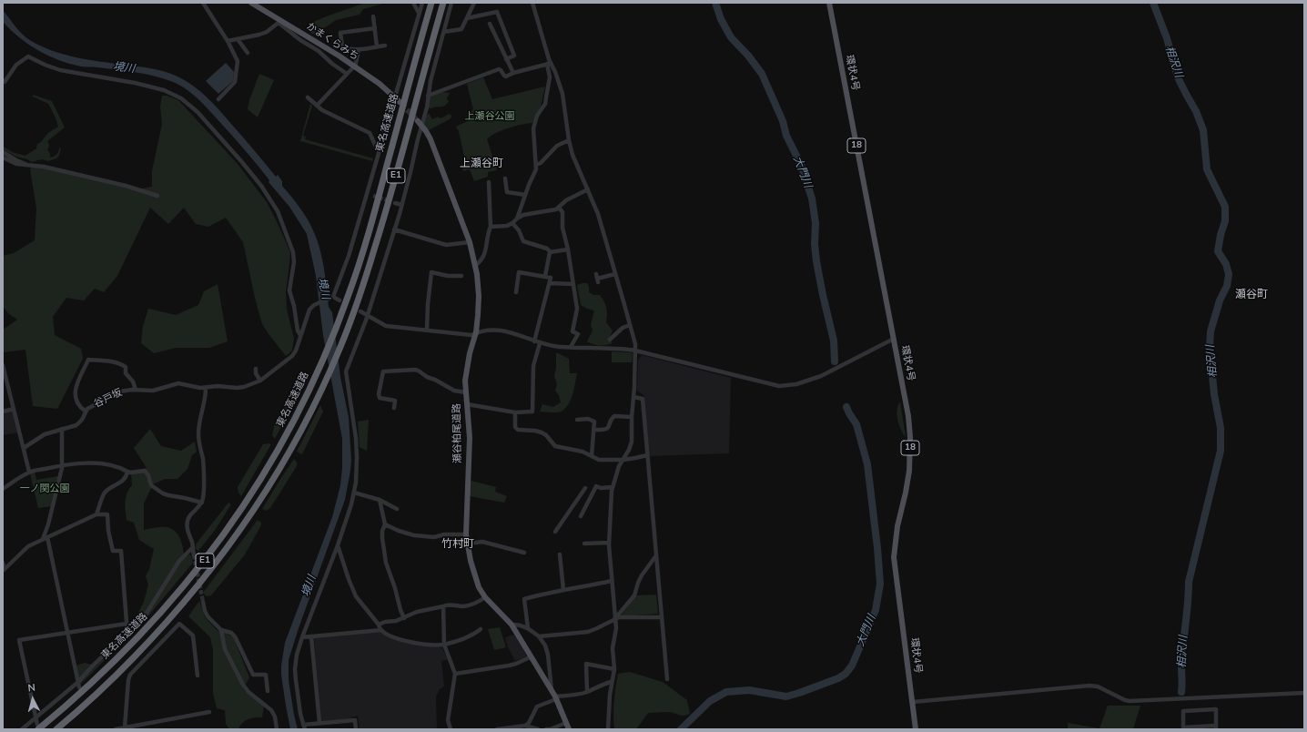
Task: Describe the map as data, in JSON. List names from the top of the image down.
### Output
{
  "streets": {
    "highway": ["東名高速道路", "E1"],
    "main road": [
      "かまくらみち",
      "環状4号",
      "18",
      "瀬谷柏尾道路"
    ],
    "street": ["谷戸坂"]
  },
  "districts": ["上瀬谷町", "瀬谷町", "竹村町"],
  "water": ["相沢川", "境川", "大門川"],
  "parks": ["上瀬谷公園", "一ノ関公園"],
  "north": "top"
}
